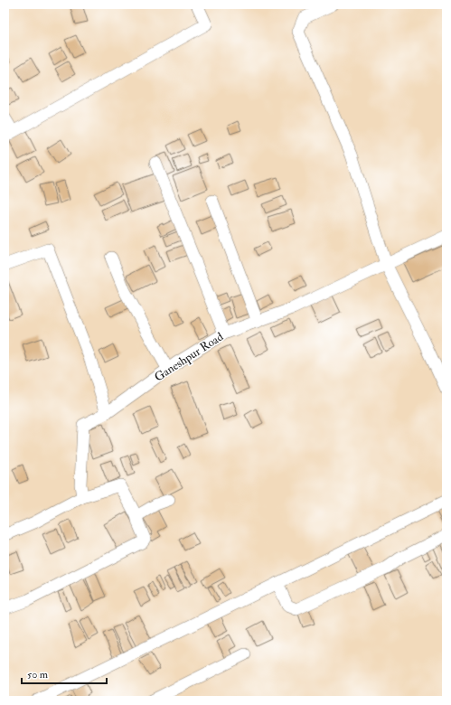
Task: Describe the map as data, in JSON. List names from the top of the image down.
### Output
{
  "streets": {
    "street": ["Ganeshpur Road"]
  },
  "scale_bar": "50 m"
}
